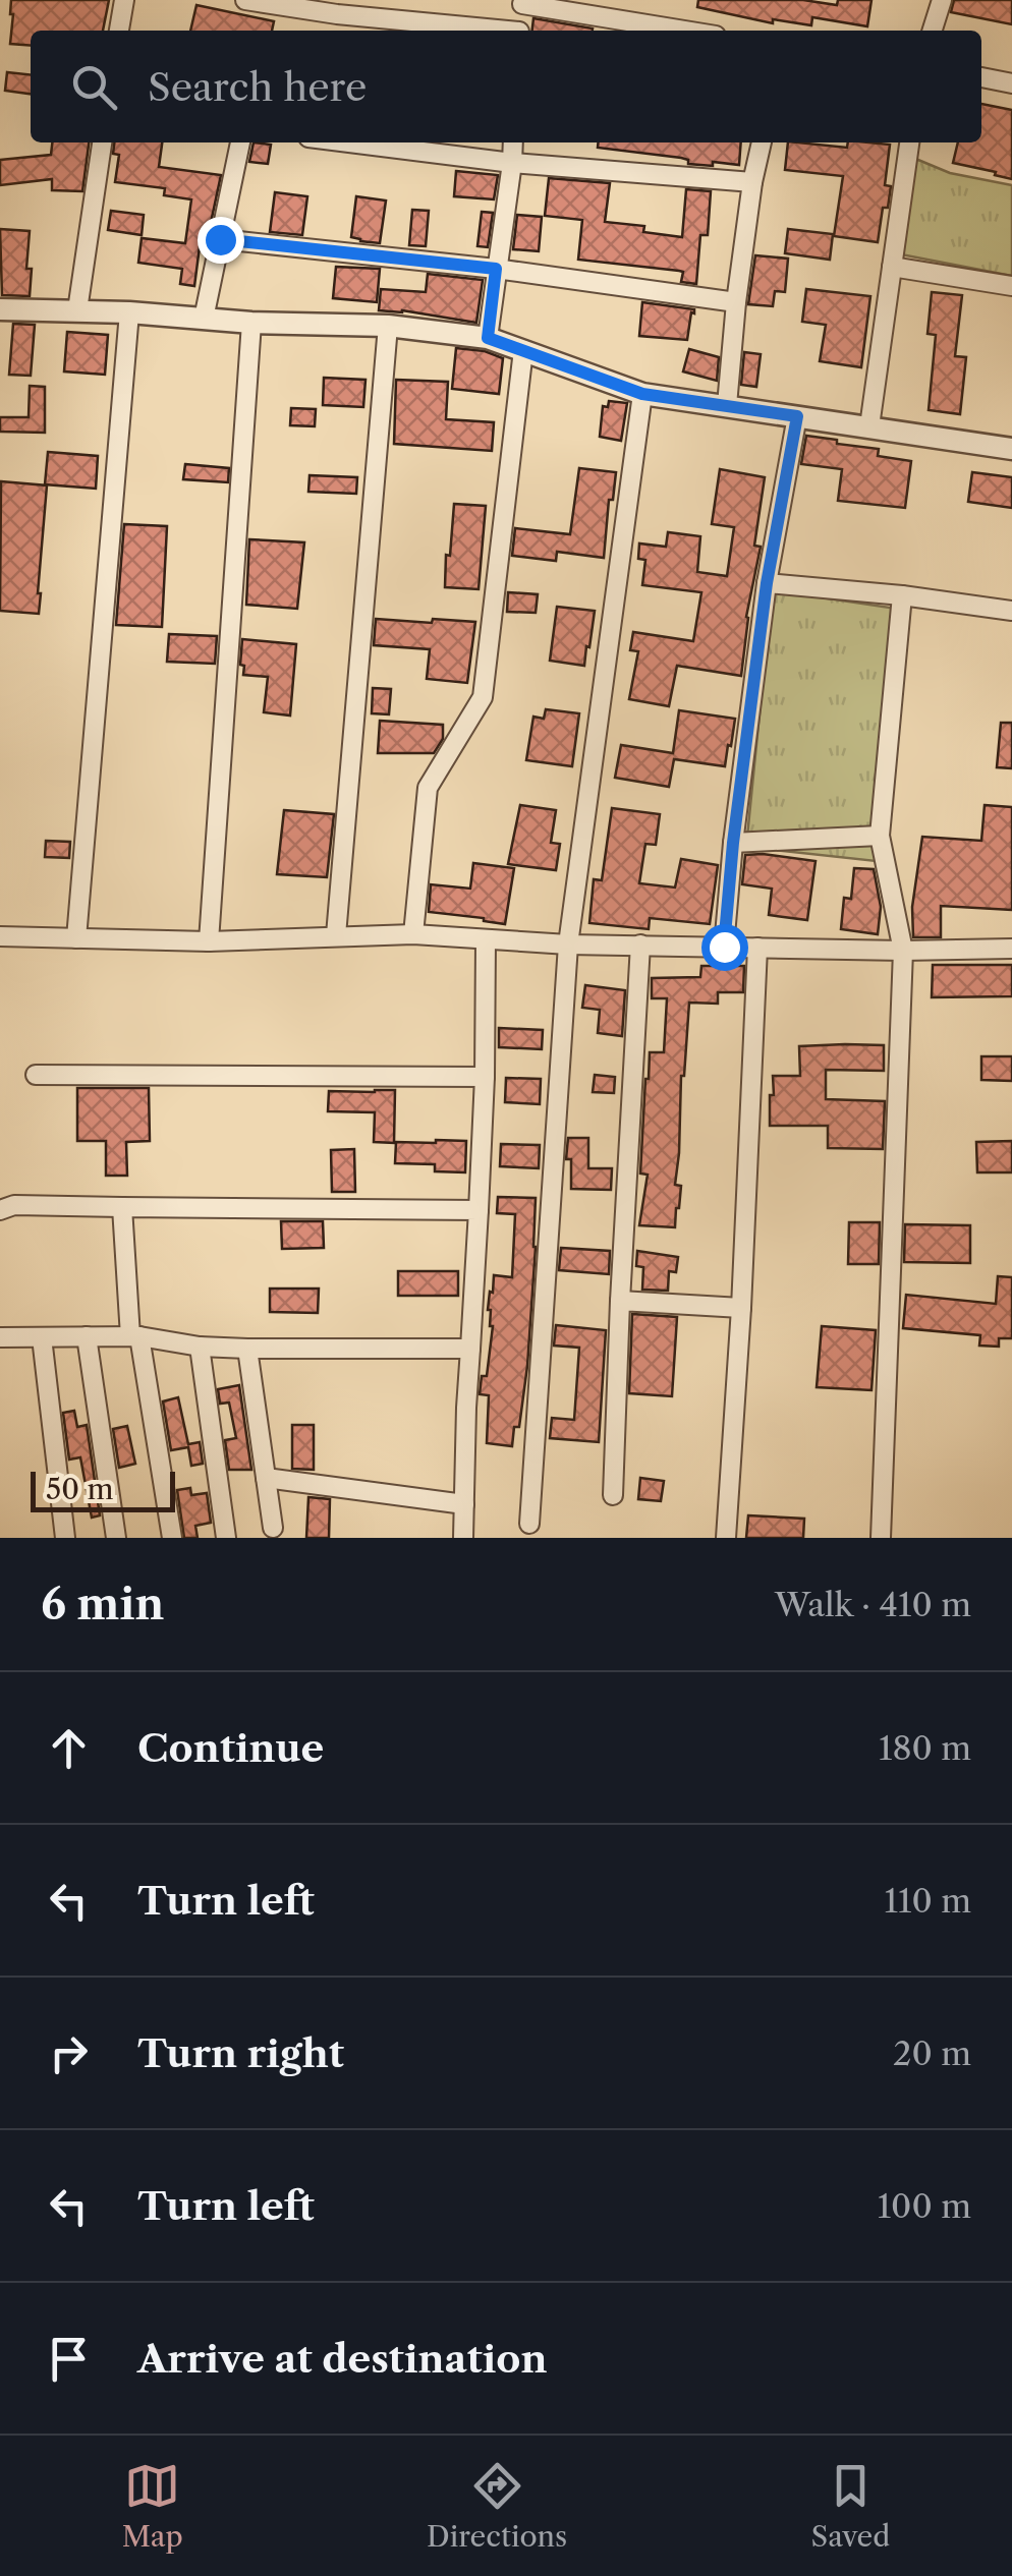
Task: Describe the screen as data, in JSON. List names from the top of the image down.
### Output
{
  "scale_bar": "50 m",
  "page": {
    "search": "Search here",
    "scale": "50 m",
    "heading": ["6 min", "Walk · 410 m"],
    "list": [
      ["Continue", "180 m"],
      ["Turn left", "110 m"],
      ["Turn right", "20 m"],
      ["Turn left", "100 m"],
      "Arrive at destination"
    ],
    "nav": ["Map", "Directions", "Saved"]
  }
}
